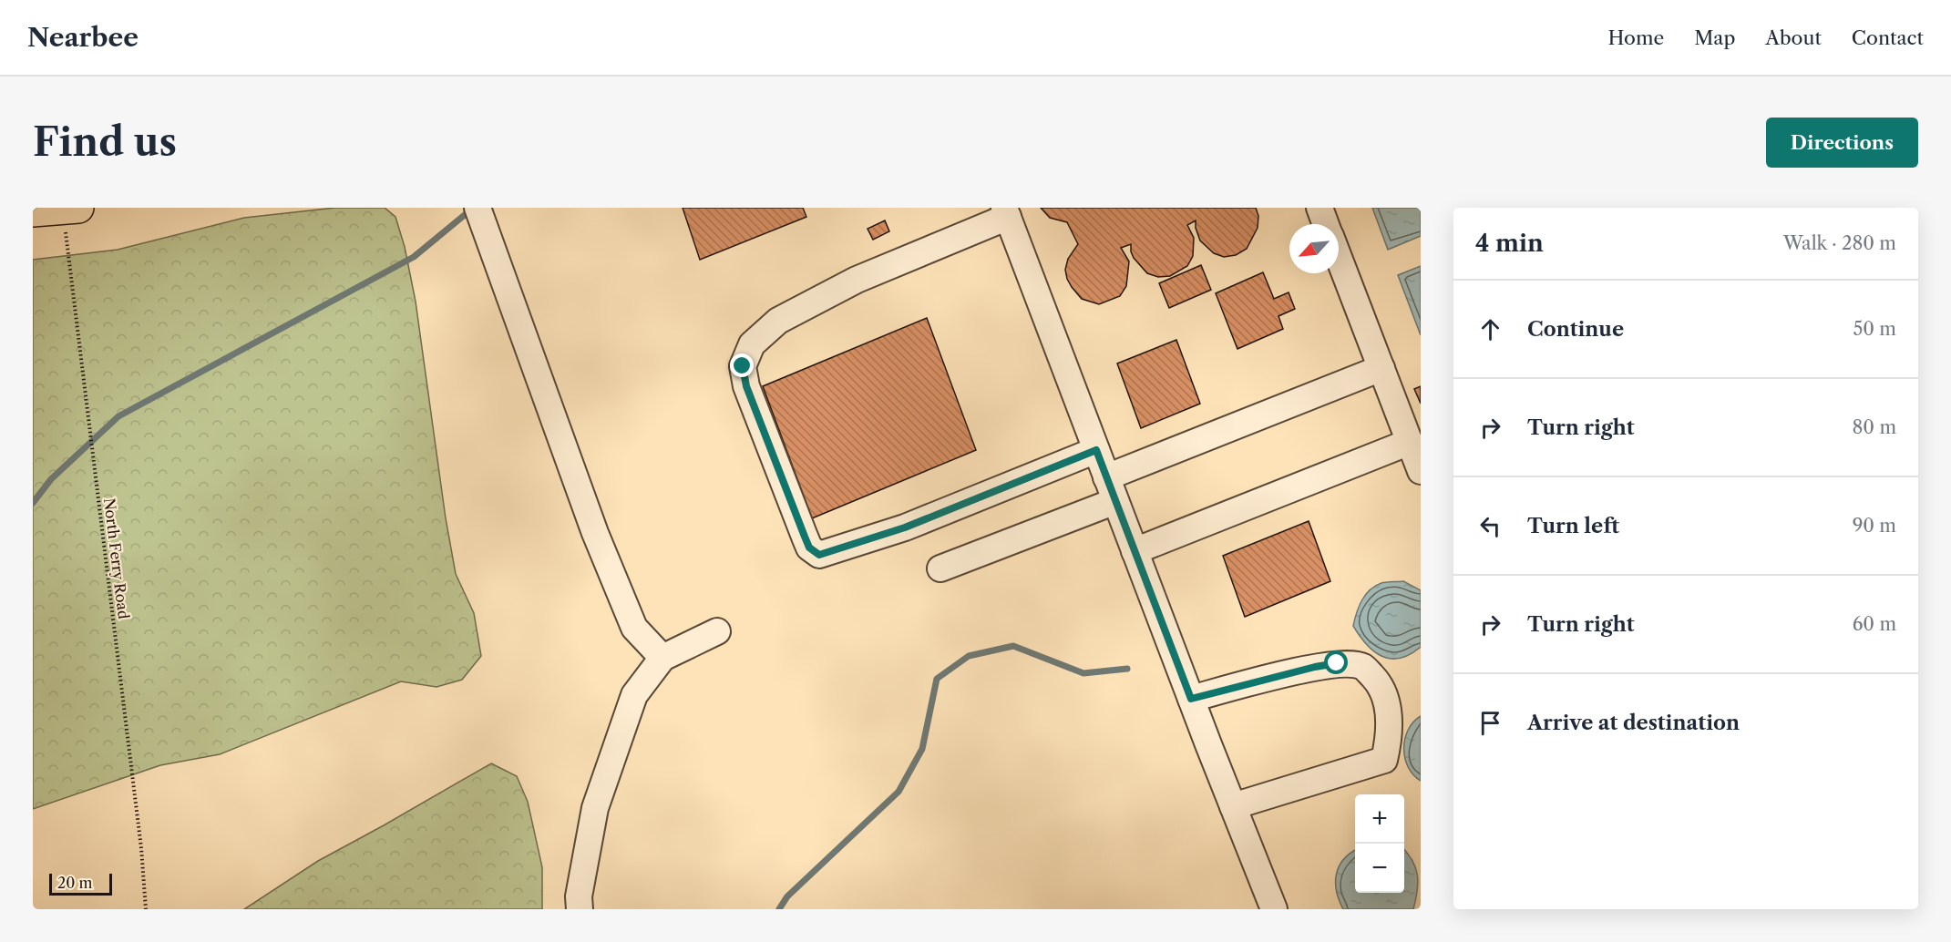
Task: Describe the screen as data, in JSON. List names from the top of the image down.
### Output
{
  "streets": {
    "path": ["North Ferry Road"]
  },
  "scale_bar": "20 m",
  "north": "bottom left",
  "page": {
    "header": "Nearbee",
    "nav": [
      "Home",
      "Map",
      "About",
      "Contact"
    ],
    "buttons": "Directions",
    "title": "Find us",
    "heading": ["4 min", "Walk · 280 m"],
    "list": [
      ["Continue", "50 m"],
      ["Turn right", "80 m"],
      ["Turn left", "90 m"],
      ["Turn right", "60 m"],
      "Arrive at destination"
    ],
    "map_buttons": ["+", "−"],
    "scale": "20 m"
  }
}
